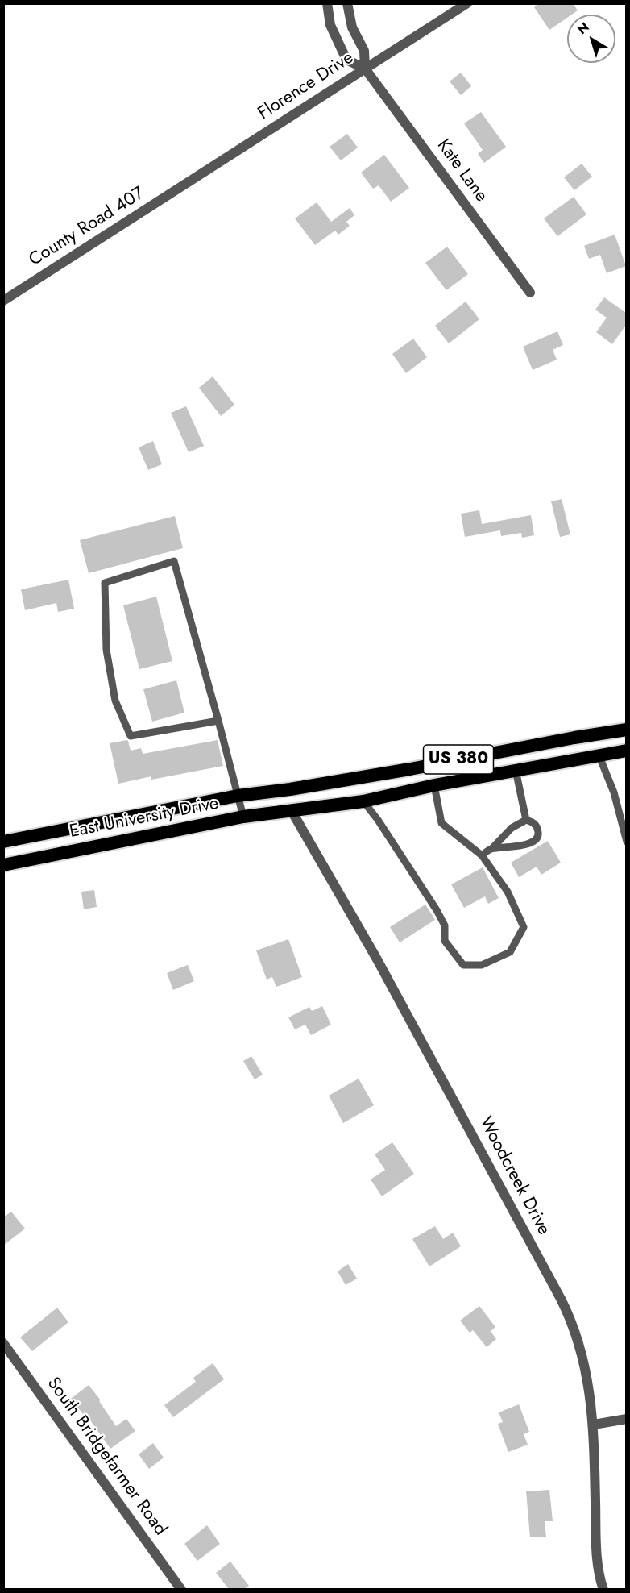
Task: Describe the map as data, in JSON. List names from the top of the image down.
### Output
{
  "streets": {
    "highway": ["US 380", "East University Drive"],
    "street": [
      "Florence Drive",
      "Kate Lane",
      "County Road 407",
      "Woodcreek Drive",
      "South Bridgefarmer Road"
    ]
  },
  "crossings": [
    ["Florence Drive", "Kate Lane"],
    ["Florence Drive", "County Road 407"],
    ["US 380", "East University Drive"],
    ["US 380", "Woodcreek Drive"],
    ["East University Drive", "Woodcreek Drive"]
  ],
  "north": "top left"
}
